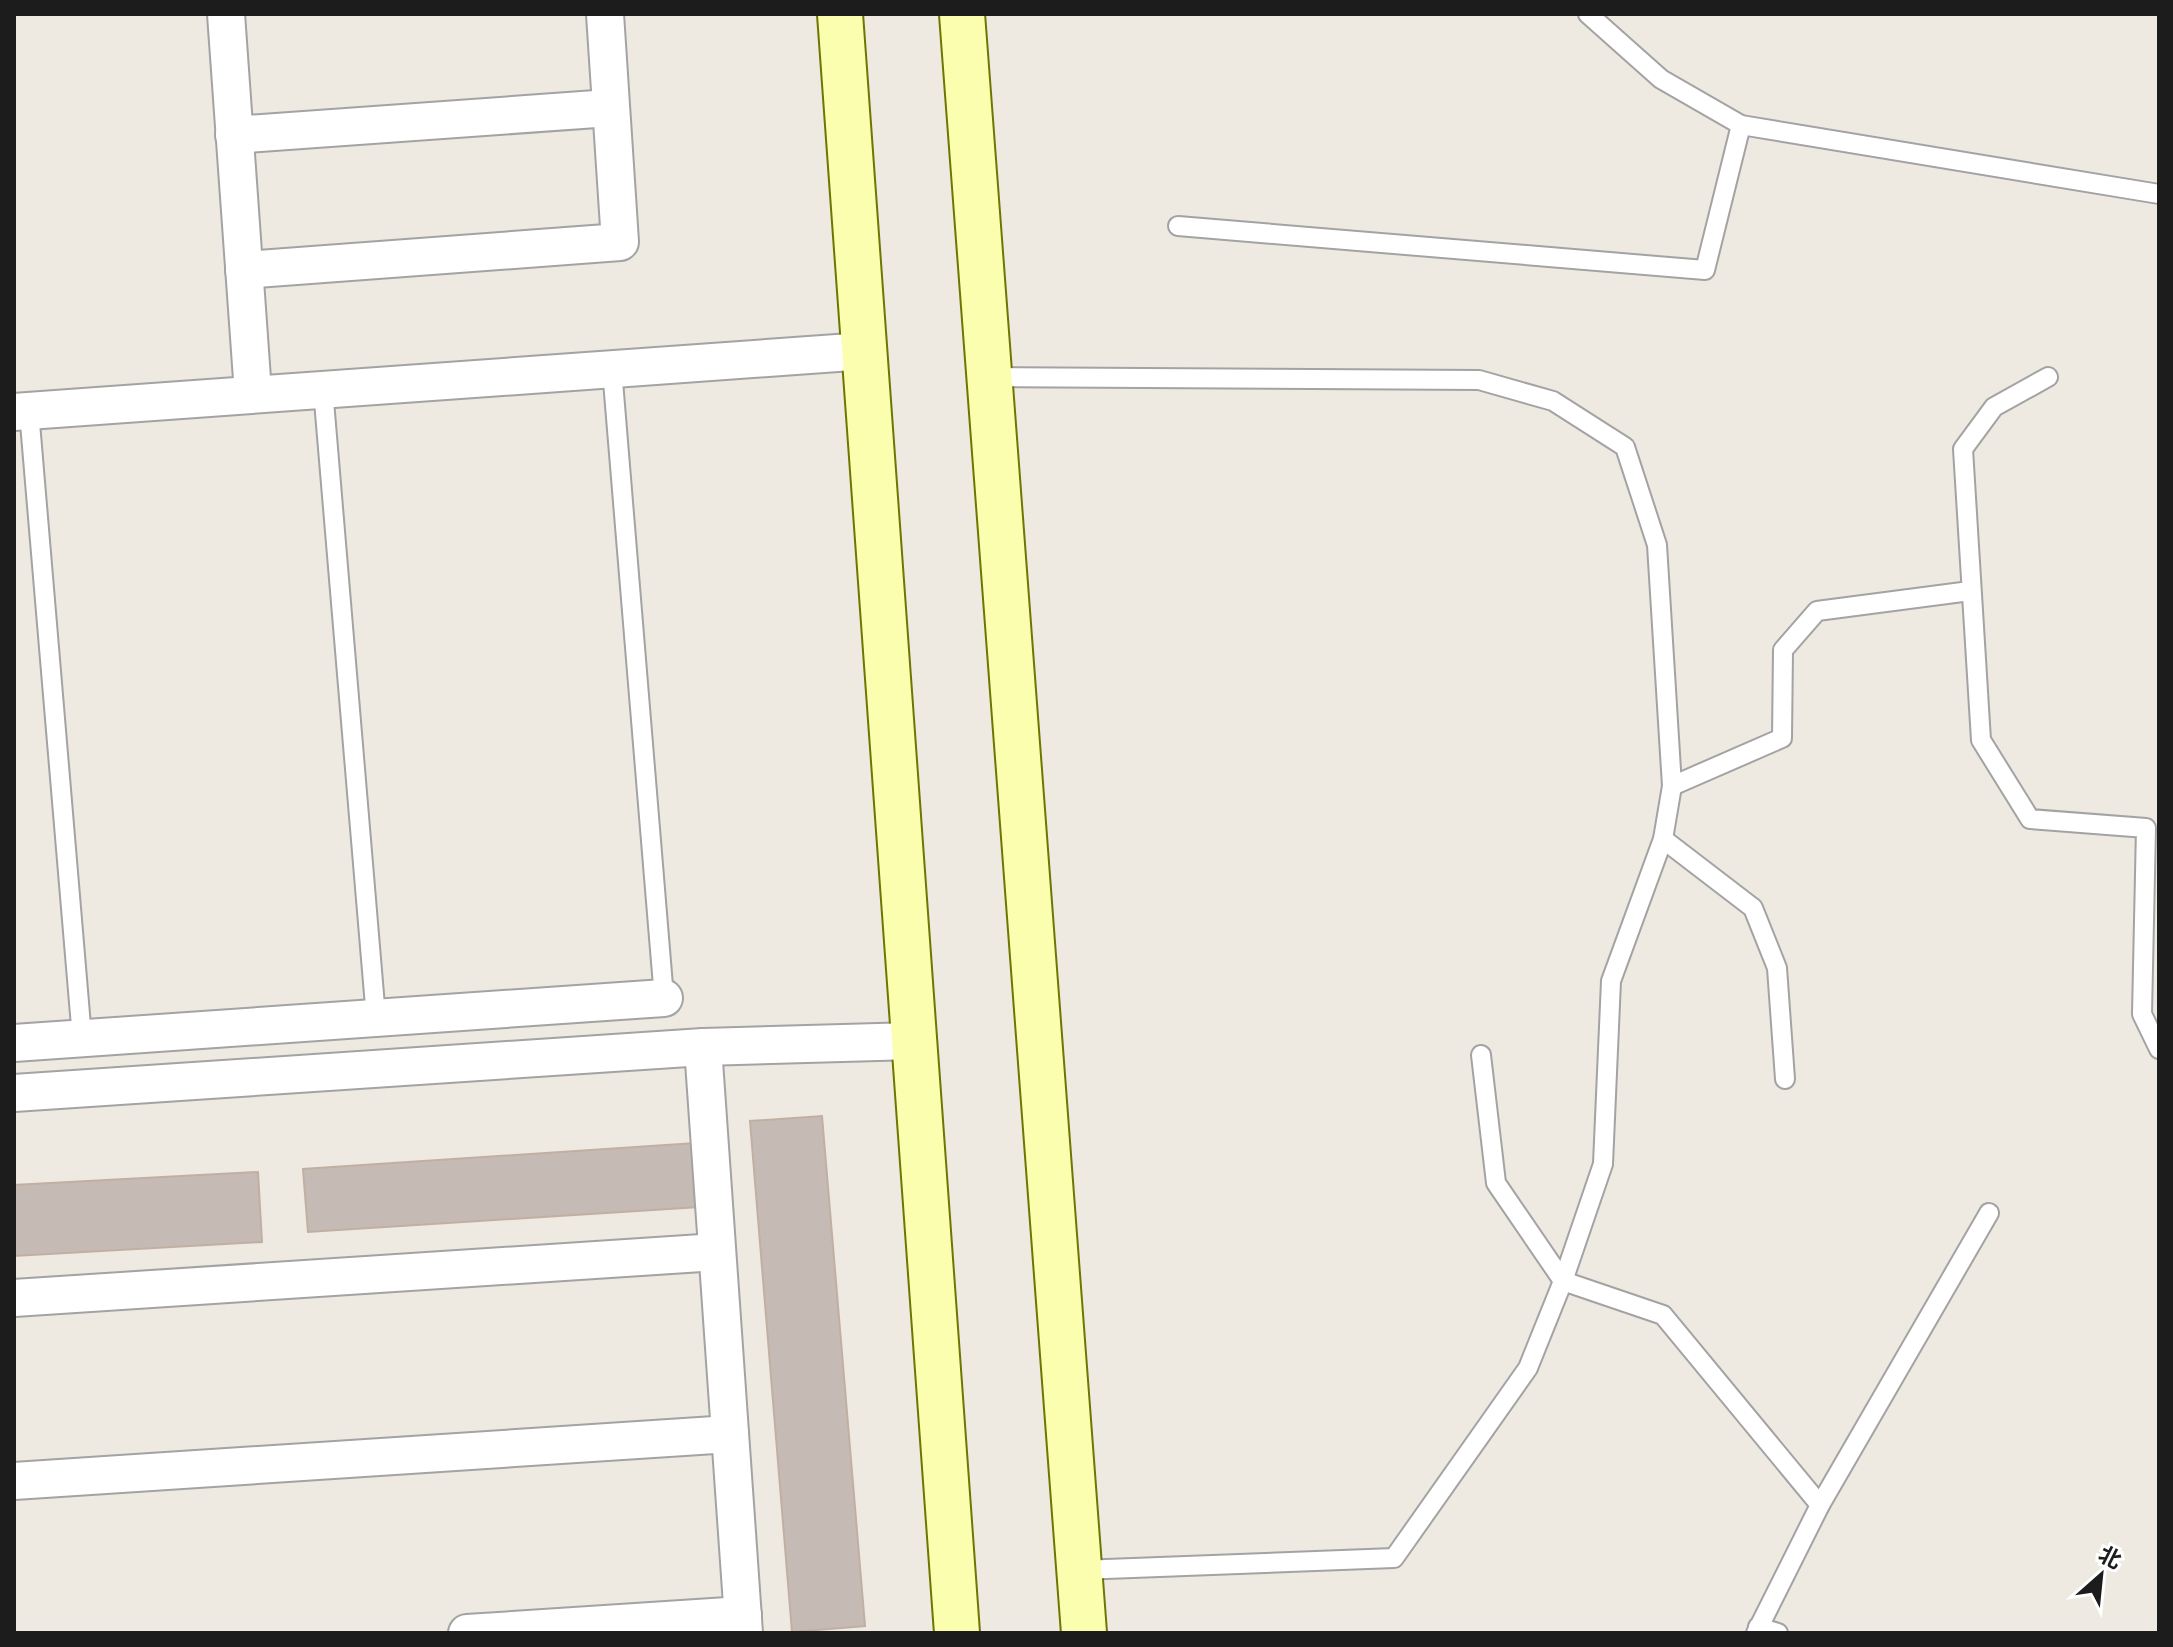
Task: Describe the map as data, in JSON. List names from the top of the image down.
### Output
{
  "north": "top right"
}
